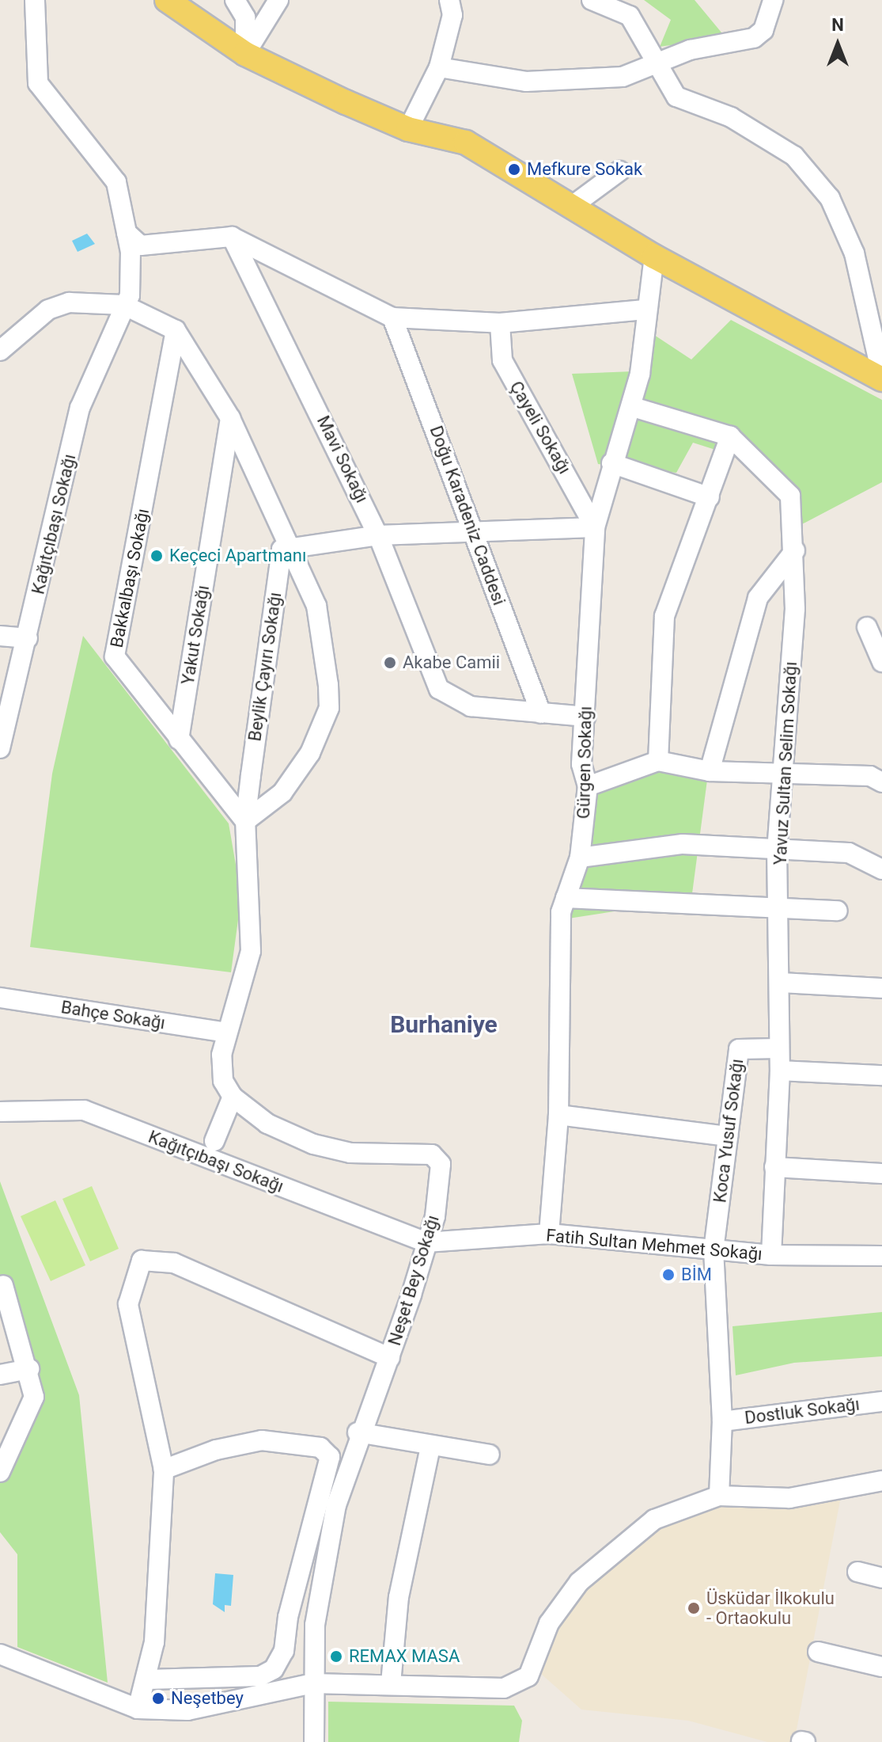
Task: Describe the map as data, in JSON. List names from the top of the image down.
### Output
{
  "streets": {
    "street": [
      "Çayeli Sokağı",
      "Mavi Sokağı",
      "Doğu Karadeniz Caddesi",
      "Kağıtçıbaşı Sokağı",
      "Bakkalbaşı Sokağı",
      "Yakut Sokağı",
      "Beylik Çayırı Sokağı",
      "Gürgen Sokağı",
      "Yavuz Sultan Selim Sokağı",
      "Bahçe Sokağı",
      "Koca Yusuf Sokağı",
      "Fatih Sultan Mehmet Sokağı",
      "Neşet Bey Sokağı",
      "Dostluk Sokağı"
    ]
  },
  "crossings": [
    ["Çayeli Sokağı", "Gürgen Sokağı"],
    ["Mavi Sokağı", "Doğu Karadeniz Caddesi"],
    ["Kağıtçıbaşı Sokağı", "Fatih Sultan Mehmet Sokağı"],
    ["Kağıtçıbaşı Sokağı", "Neşet Bey Sokağı"],
    ["Bakkalbaşı Sokağı", "Yakut Sokağı"],
    ["Bakkalbaşı Sokağı", "Beylik Çayırı Sokağı"],
    ["Gürgen Sokağı", "Yavuz Sultan Selim Sokağı"],
    ["Gürgen Sokağı", "Fatih Sultan Mehmet Sokağı"],
    ["Yavuz Sultan Selim Sokağı", "Koca Yusuf Sokağı"],
    ["Yavuz Sultan Selim Sokağı", "Fatih Sultan Mehmet Sokağı"],
    ["Koca Yusuf Sokağı", "Fatih Sultan Mehmet Sokağı"],
    ["Koca Yusuf Sokağı", "Dostluk Sokağı"],
    ["Fatih Sultan Mehmet Sokağı", "Neşet Bey Sokağı"]
  ],
  "districts": ["Burhaniye"],
  "places": [
    "Mefkure Sokak",
    "Keçeci Apartmanı",
    "Akabe Camii",
    "BİM",
    "Üsküdar İlkokulu - Ortaokulu",
    "REMAX MASA",
    "Neşetbey"
  ],
  "north": "top"
}
